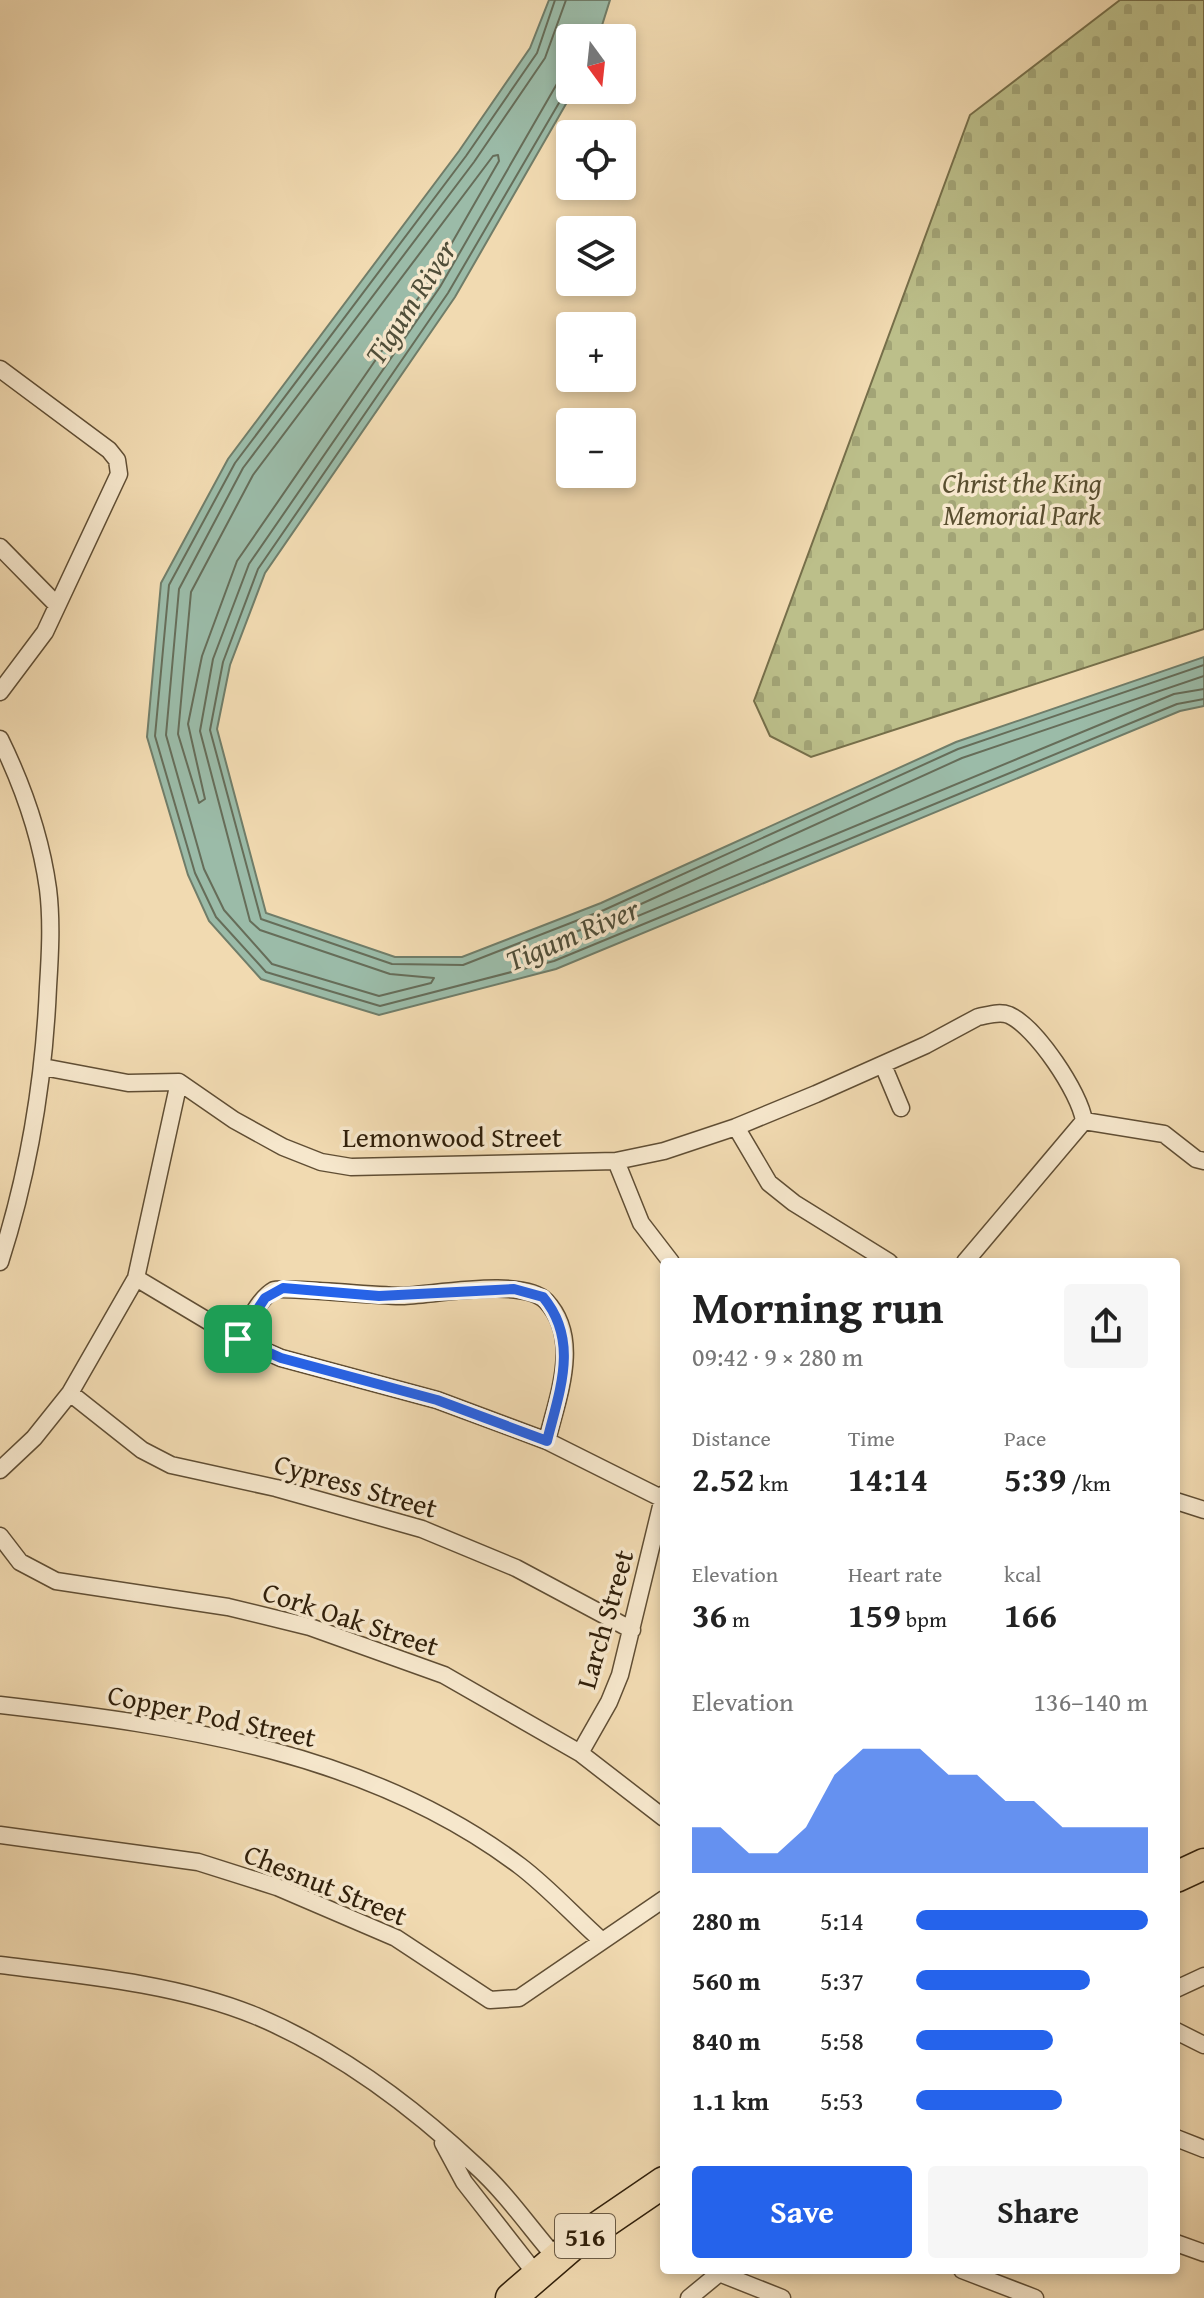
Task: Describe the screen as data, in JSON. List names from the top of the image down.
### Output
{
  "streets": {
    "highway": ["516"],
    "street": [
      "Lemonwood Street",
      "Cypress Street",
      "Cork Oak Street",
      "Larch Street",
      "Copper Pod Street",
      "Chesnut Street"
    ]
  },
  "crossings": [
    ["Cypress Street", "Larch Street"],
    ["Cork Oak Street", "Larch Street"],
    ["Copper Pod Street", "Chesnut Street"]
  ],
  "water": ["Tigum River"],
  "parks": ["Christ the King Memorial Park"],
  "north": "bottom",
  "page": {
    "map_buttons": ["+", "−"],
    "heading": ["Morning run", "09:42 · 9 × 280 m"],
    "stats": [
      ["Distance", "2.52 km"],
      ["Time", "14:14"],
      ["Pace", "5:39 /km"],
      ["Elevation", "36 m"],
      ["Heart rate", "159 bpm"],
      ["kcal", "166"]
    ],
    "chart": ["Elevation", "136–140 m"],
    "list": [
      {
        "name": "280 m",
        "note": "5:14"
      },
      {
        "name": "560 m",
        "note": "5:37"
      },
      {
        "name": "840 m",
        "note": "5:58"
      },
      {
        "name": "1.1 km",
        "note": "5:53"
      }
    ],
    "buttons": ["Save", "Share"]
  }
}
